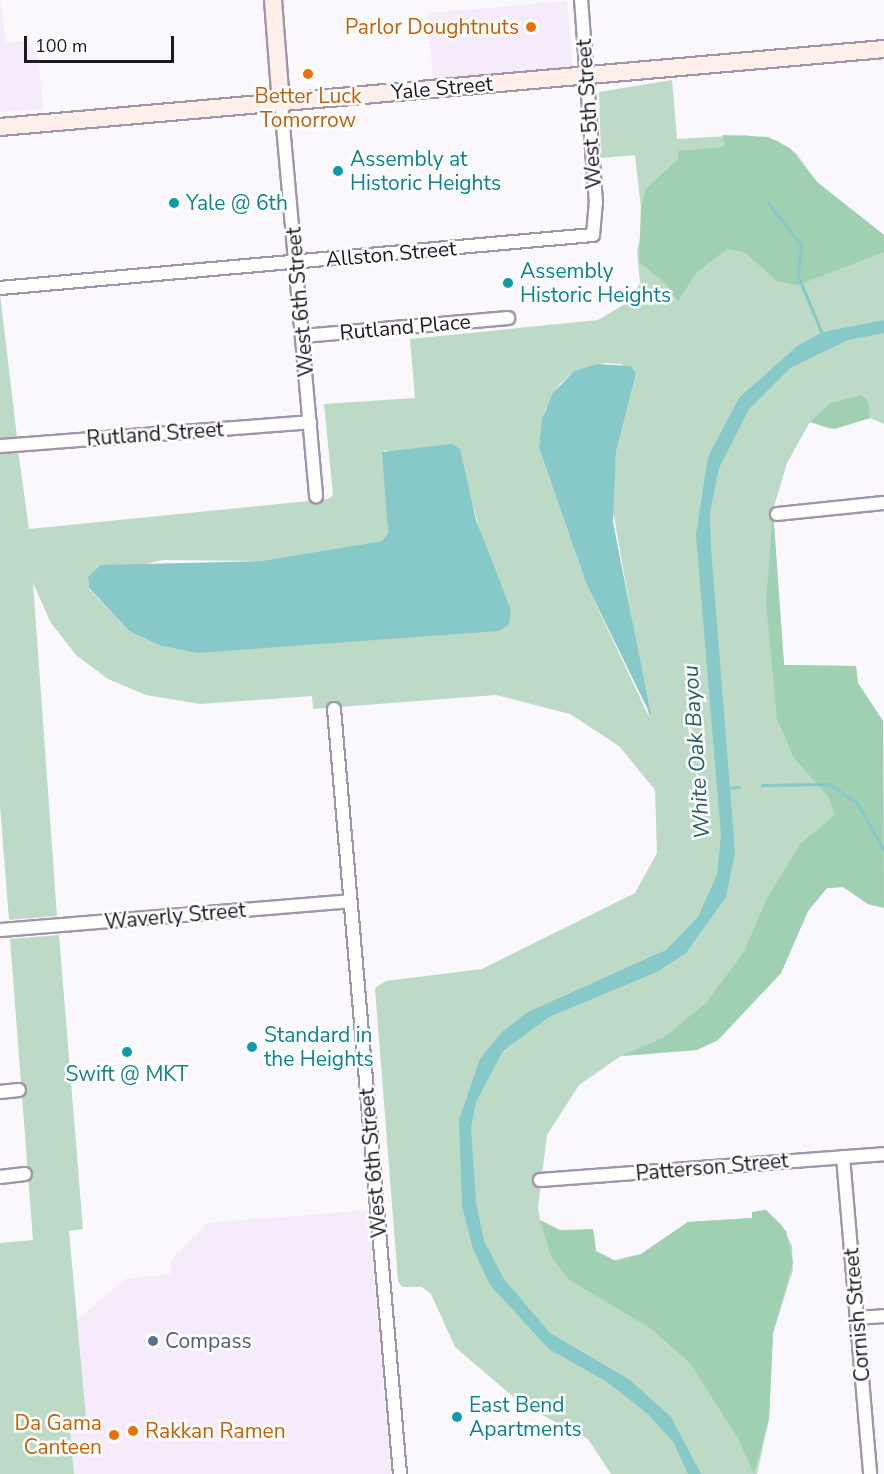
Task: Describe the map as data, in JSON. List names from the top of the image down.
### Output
{
  "streets": {
    "main road": ["Yale Street", "West 6th Street"],
    "street": [
      "West 5th Street",
      "Allston Street",
      "Rutland Place",
      "Rutland Street",
      "Waverly Street",
      "Patterson Street",
      "Cornish Street"
    ]
  },
  "crossings": [
    ["Yale Street", "West 5th Street"],
    ["Yale Street", "West 6th Street"],
    ["West 5th Street", "Allston Street"],
    ["Allston Street", "West 6th Street"],
    ["West 6th Street", "Rutland Place"],
    ["West 6th Street", "Rutland Street"],
    ["West 6th Street", "Waverly Street"],
    ["Patterson Street", "Cornish Street"]
  ],
  "water": ["White Oak Bayou"],
  "places": [
    "Parlor Doughtnuts",
    "Better Luck Tomorrow",
    "Assembly at Historic Heights",
    "Yale @ 6th",
    "Assembly Historic Heights",
    "Standard in the Heights",
    "Swift @ MKT",
    "Compass",
    "East Bend Apartments",
    "Rakkan Ramen",
    "Da Gama Canteen"
  ],
  "scale_bar": "100 m"
}
